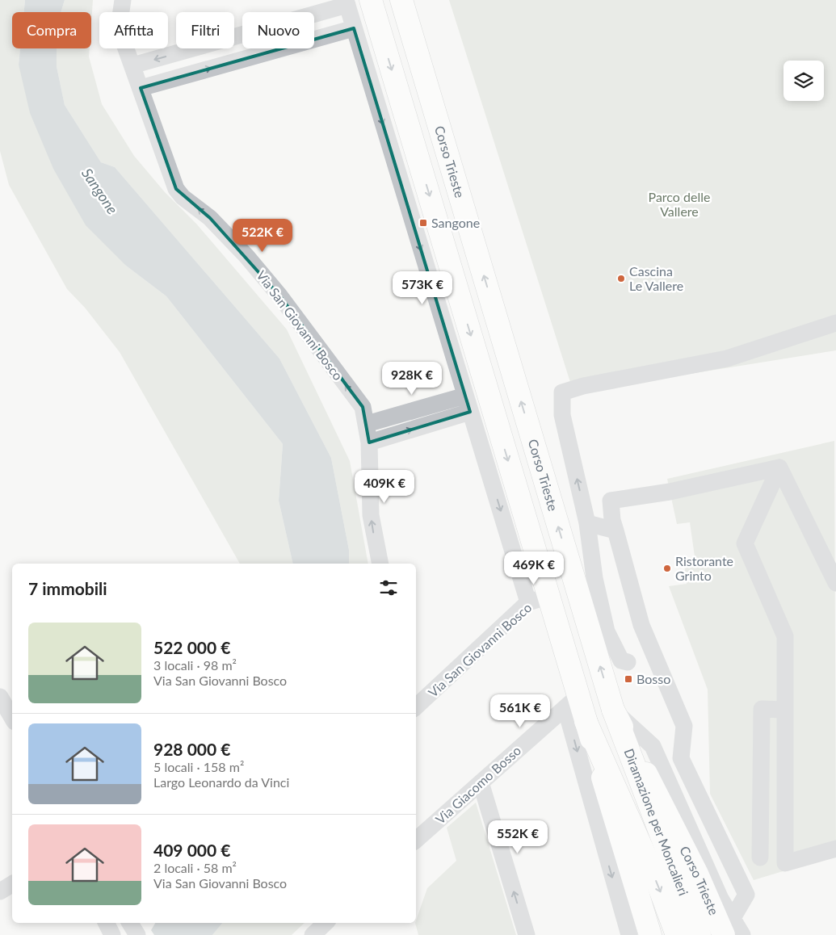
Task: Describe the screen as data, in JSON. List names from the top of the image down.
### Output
{
  "streets": {
    "main road": ["Corso Trieste", "Diramazione per Moncalieri"],
    "street": ["Via San Giovanni Bosco", "Via Giacomo Bosso"]
  },
  "crossings": [
    ["Corso Trieste", "Diramazione per Moncalieri"]
  ],
  "water": ["Sangone"],
  "parks": ["Parco delle Vallere"],
  "places": {
    "transit": ["Sangone", "Bosso"],
    "other": ["Cascina Le Vallere", "Ristorante Grinto"]
  },
  "page": {
    "chip": [
      "Compra",
      "Affitta",
      "Filtri",
      "Nuovo"
    ],
    "price": [
      "522K €",
      "573K €",
      "928K €",
      "409K €",
      "469K €",
      "561K €",
      "552K €"
    ],
    "heading": "7 immobili",
    "list": [
      {
        "name": "522 000 €",
        "note": "3 locali · 98 m² · Via San Giovanni Bosco"
      },
      {
        "name": "928 000 €",
        "note": "5 locali · 158 m² · Largo Leonardo da Vinci"
      },
      {
        "name": "409 000 €",
        "note": "2 locali · 58 m² · Via San Giovanni Bosco"
      }
    ]
  }
}
